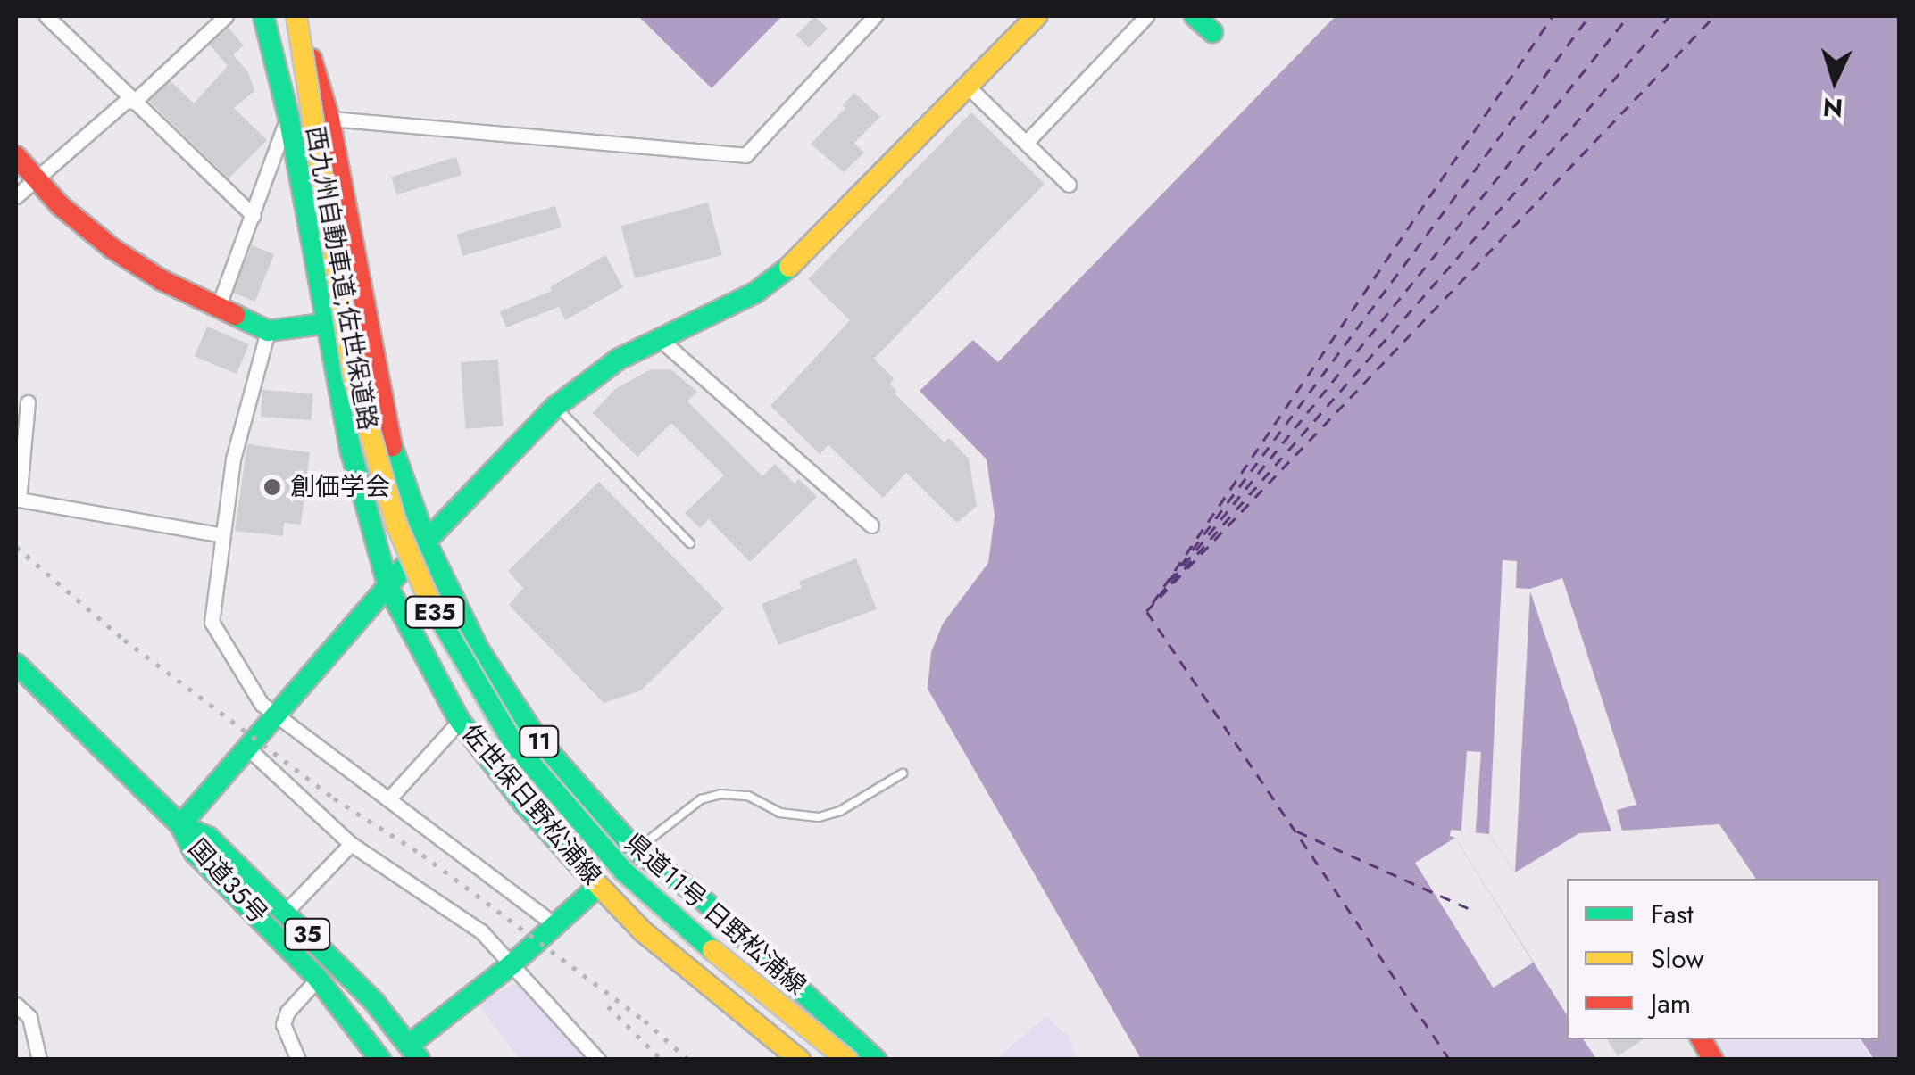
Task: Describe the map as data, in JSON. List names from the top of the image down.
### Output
{
  "streets": {
    "main road": [
      "西九州自動車道;佐世保道路",
      "E35",
      "11",
      "佐世保日野松浦線",
      "国道35号",
      "県道11号 日野松浦線",
      "35"
    ]
  },
  "crossings": [
    ["西九州自動車道;佐世保道路", "県道11号 日野松浦線"],
    ["11", "佐世保日野松浦線"]
  ],
  "places": ["創価学会"],
  "legend": ["Fast", "Slow", "Jam"],
  "north": "bottom"
}
